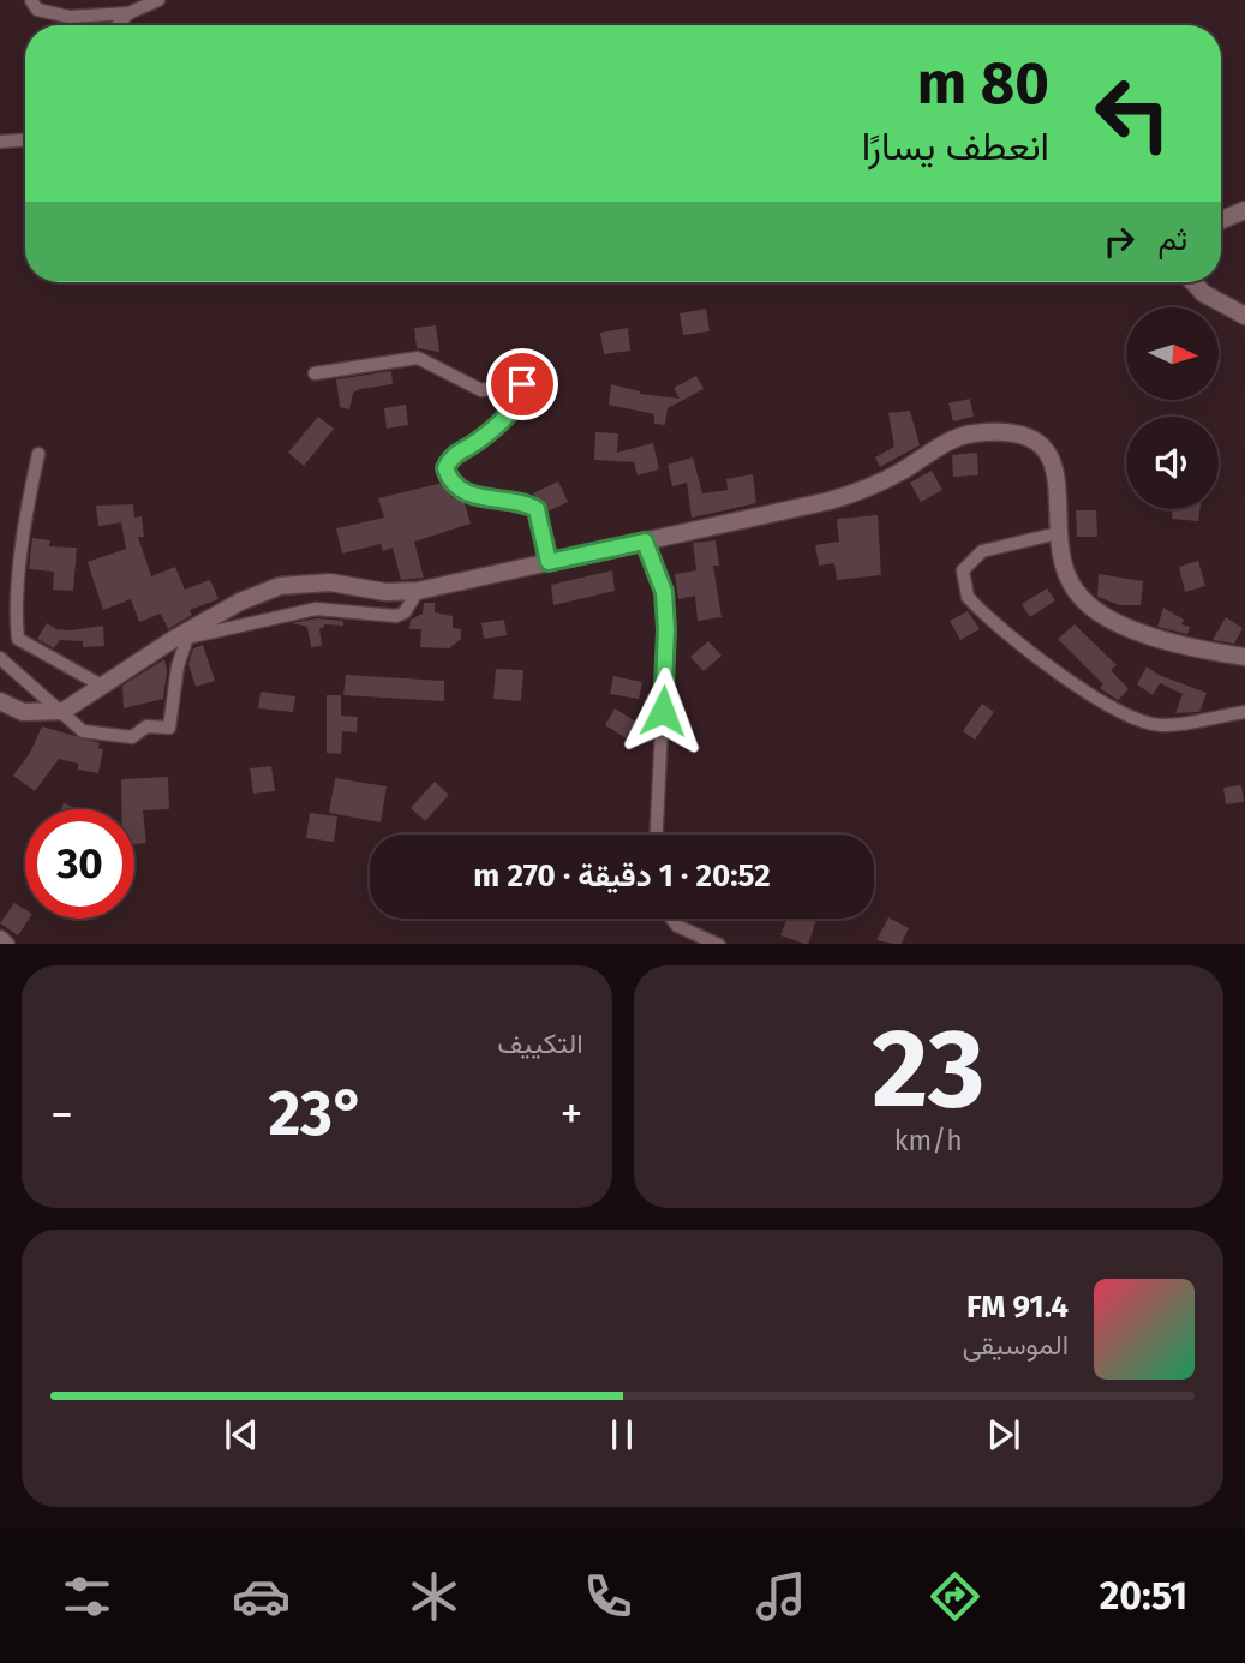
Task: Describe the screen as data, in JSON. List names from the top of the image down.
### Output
{
  "north": "right",
  "page": {
    "turn": ["80 m", "انعطف يسارًا"],
    "then": "ثم",
    "limit": "30",
    "trip": "20:52 · 1 دقيقة · 270 m",
    "tile": [
      ["23", "km/h"],
      "التكييف"
    ],
    "heat": ["−", "23°", "+"],
    "song": ["91.4 FM", "الموسيقى"],
    "tabs": "20:51"
  }
}
